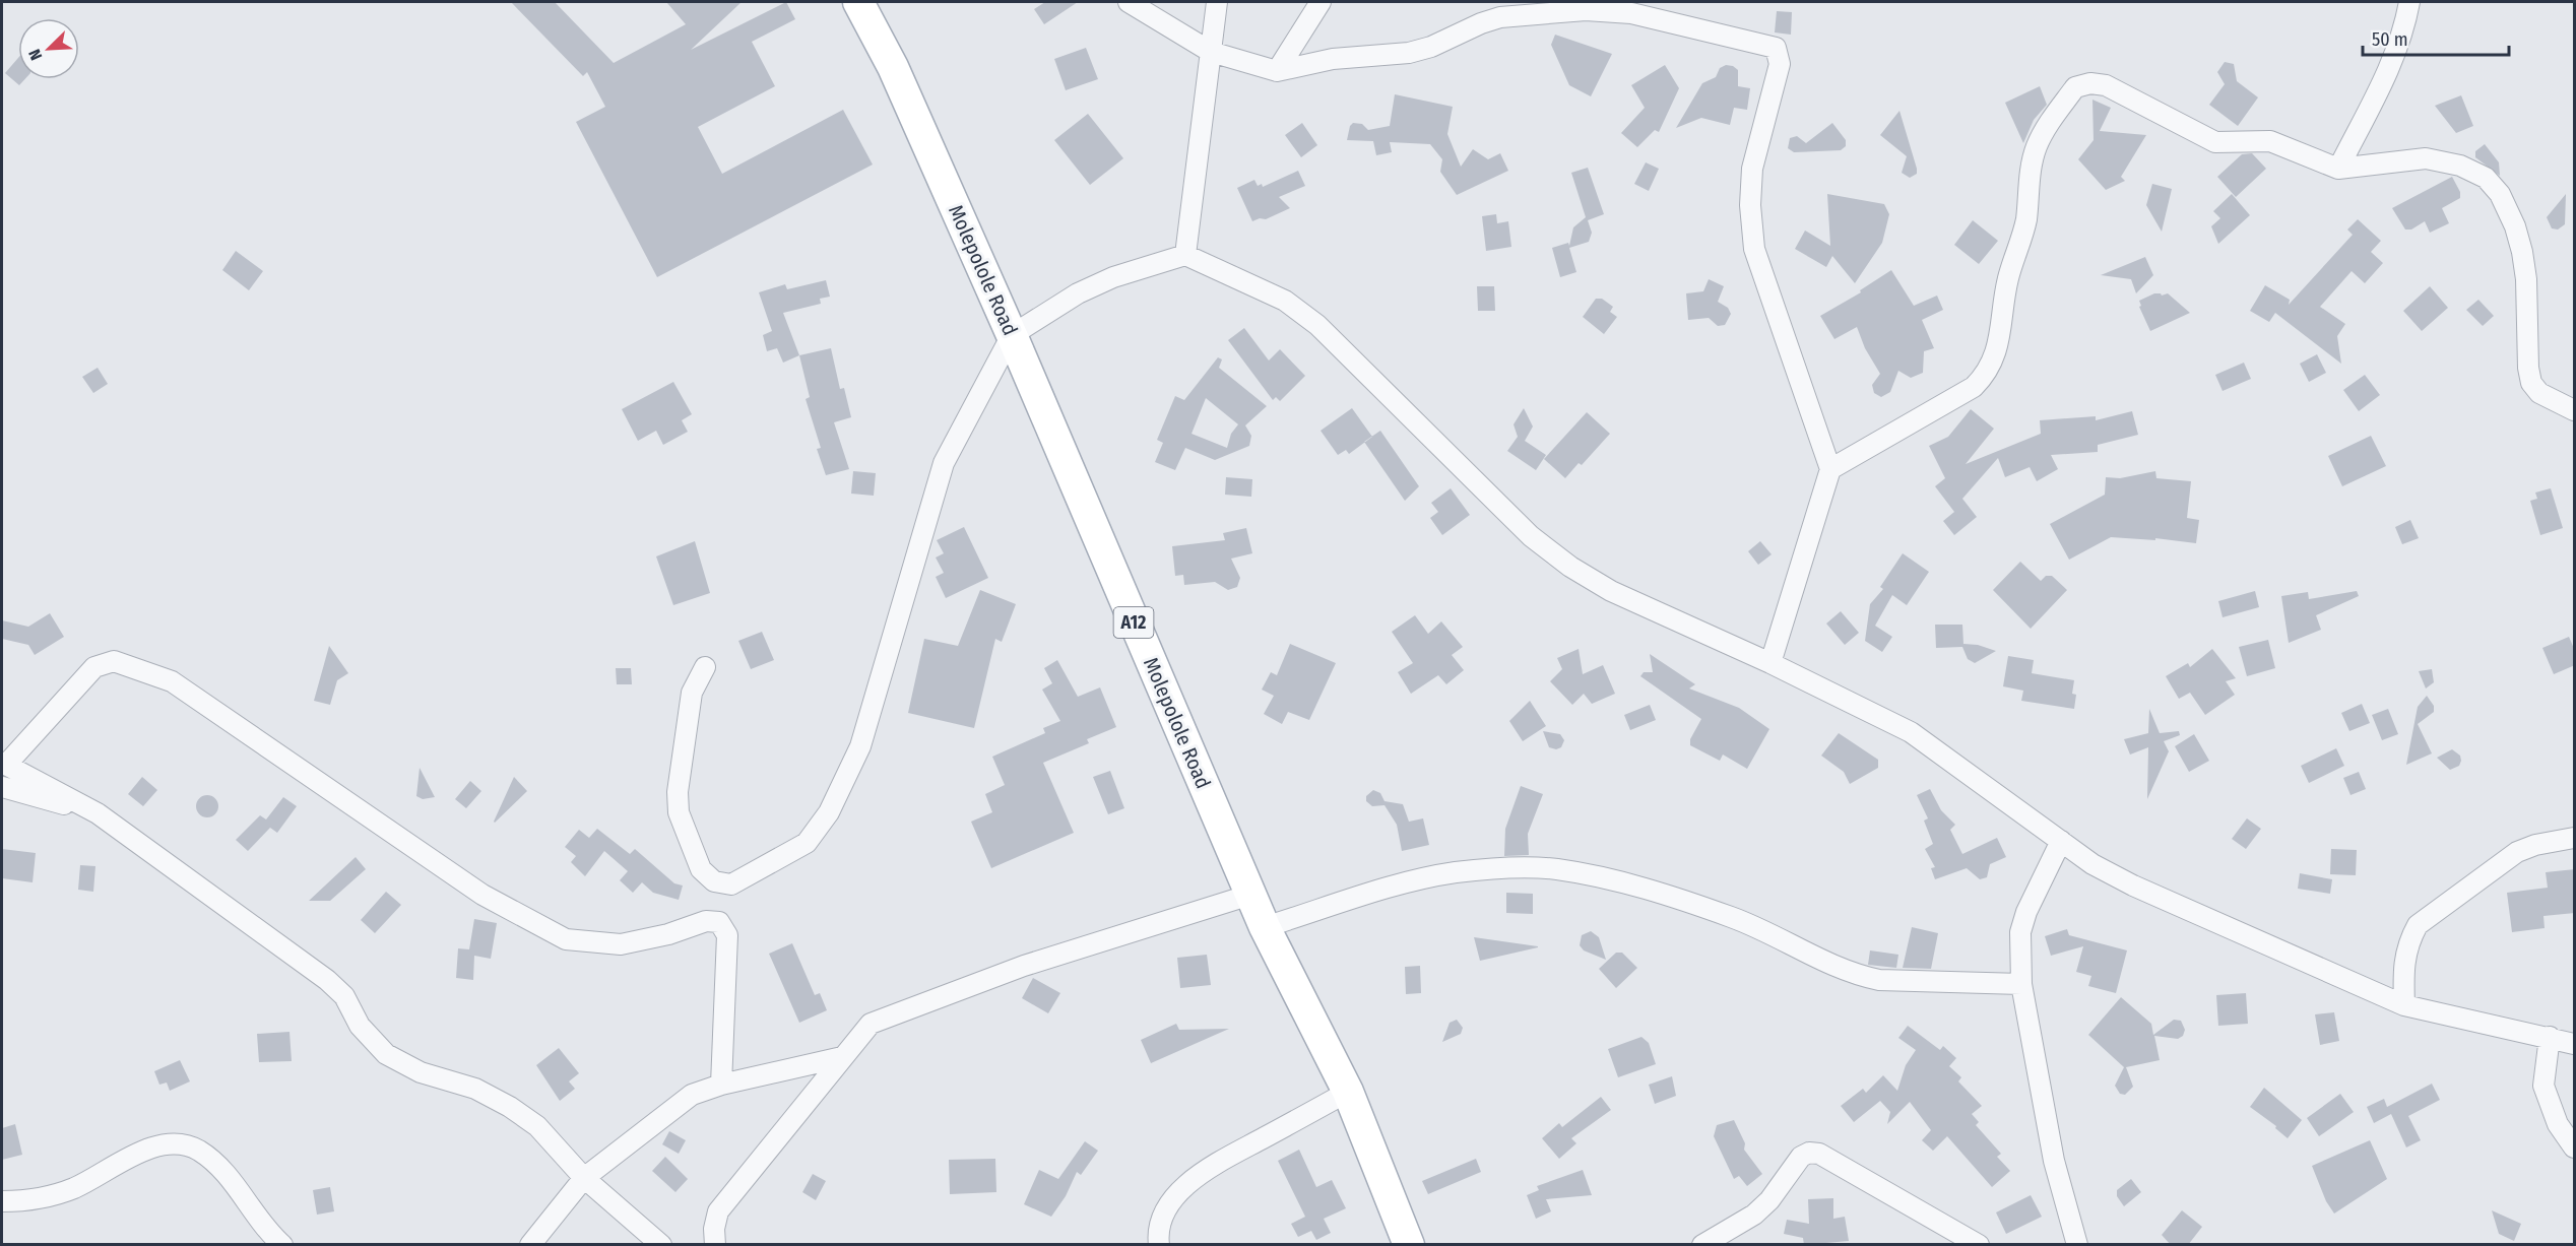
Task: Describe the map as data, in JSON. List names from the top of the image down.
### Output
{
  "streets": {
    "main road": ["Molepolole Road", "A12"]
  },
  "scale_bar": "50 m",
  "north": "bottom left"
}
